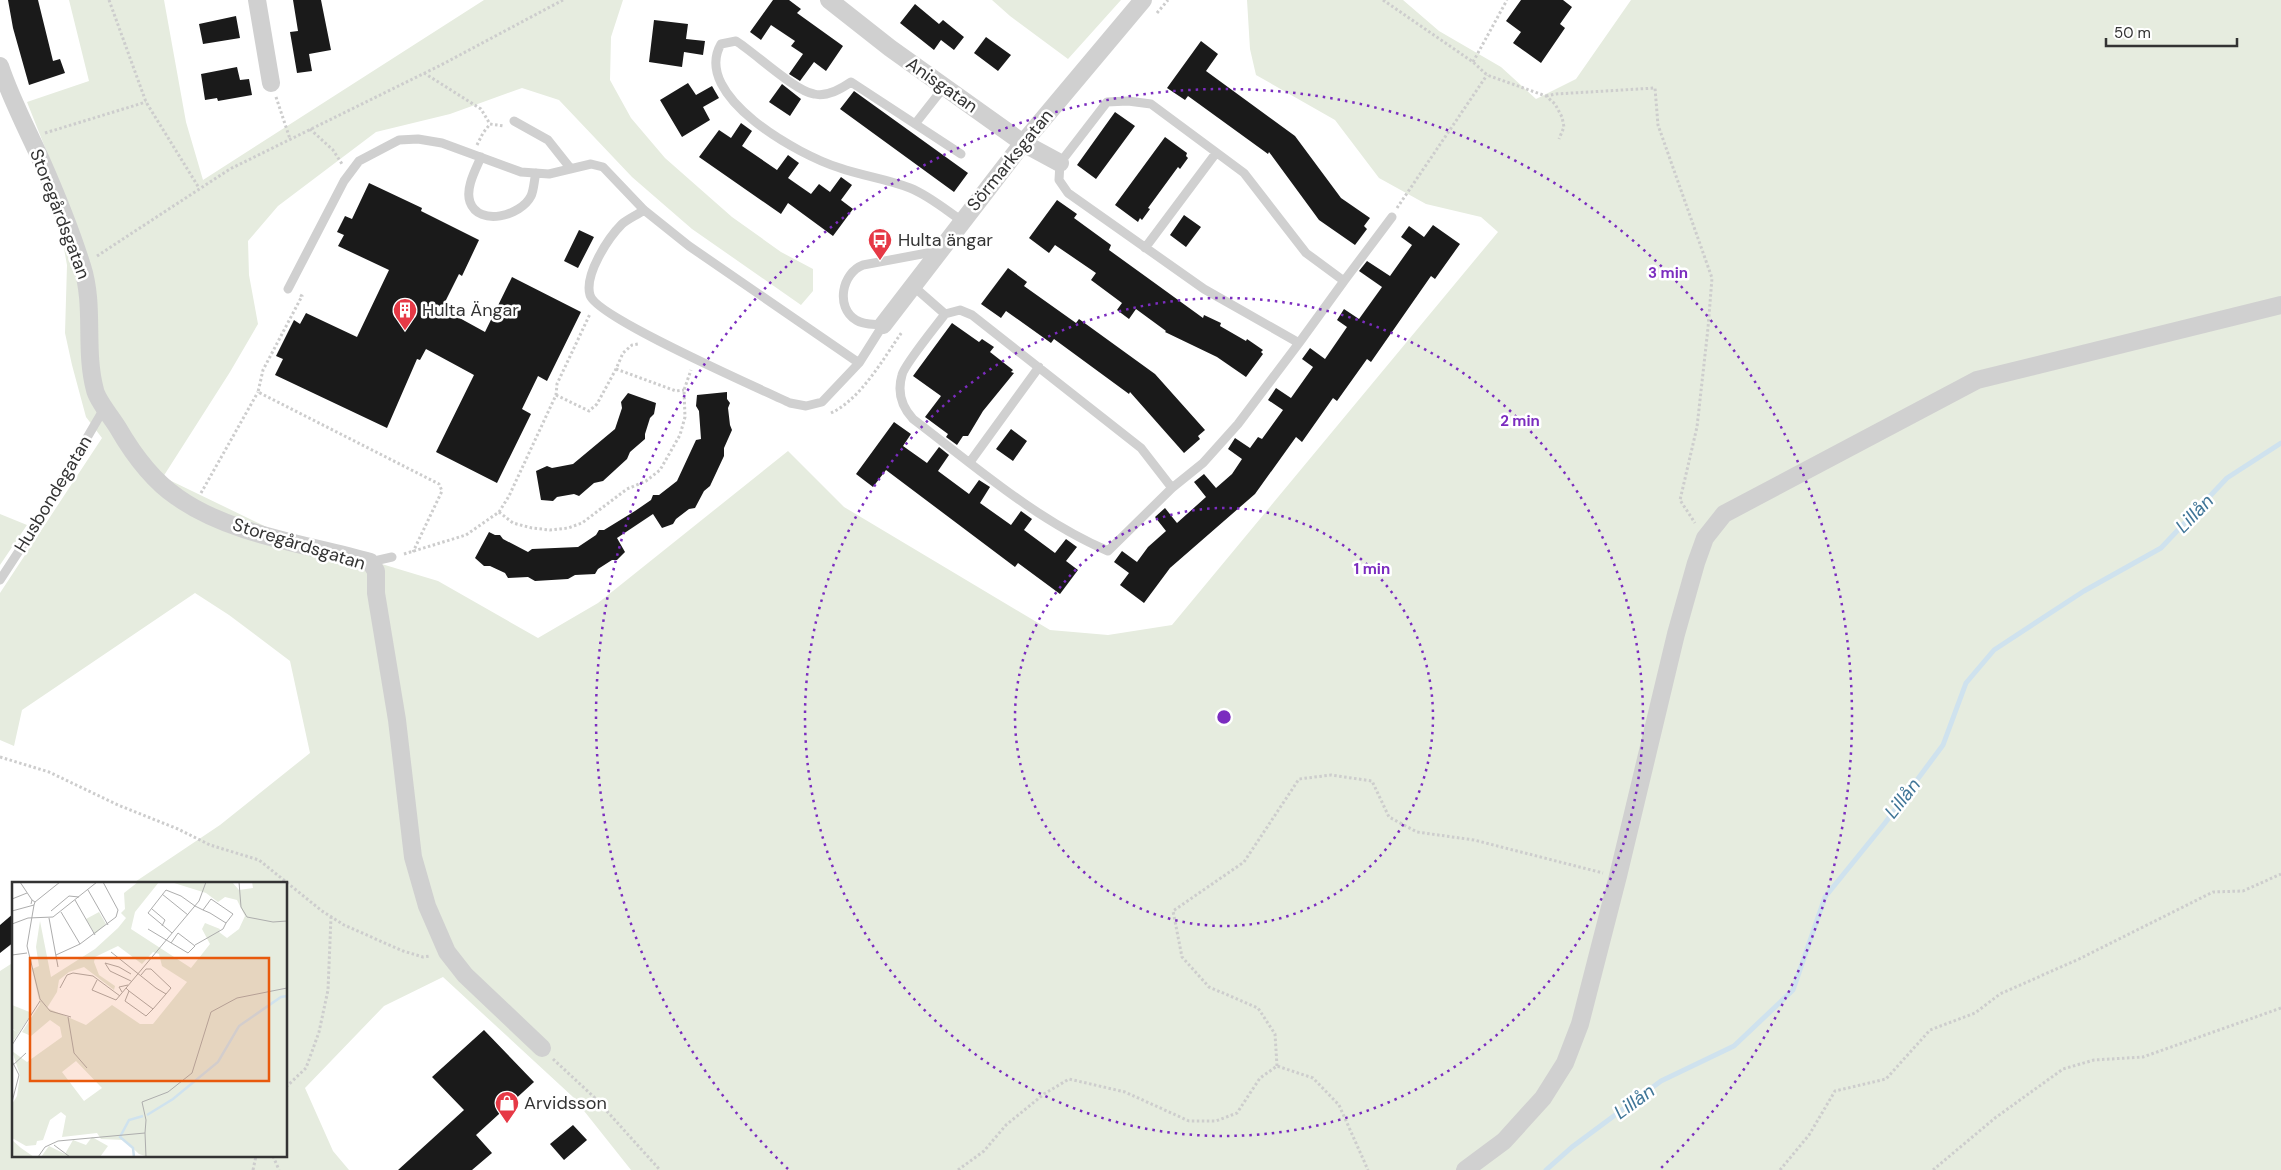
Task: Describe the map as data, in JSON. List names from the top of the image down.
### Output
{
  "streets": {
    "street": ["Anisgatan", "Sörmarksgatan", "Storegårdsgatan"],
    "lane": ["Husbondegatan"]
  },
  "crossings": [
    ["Anisgatan", "Sörmarksgatan"],
    ["Storegårdsgatan", "Husbondegatan"]
  ],
  "water": ["Lillån"],
  "places": {
    "bus stop": ["Hulta ängar"],
    "building": ["Hulta Ängar"],
    "shop": ["Arvidsson"]
  },
  "scale_bar": "50 m",
  "rings": ["3 min", "2 min", "1 min"]
}
